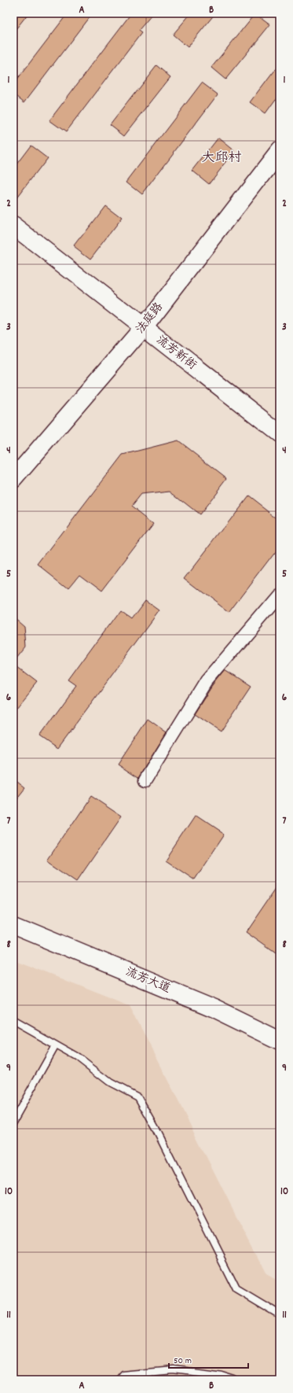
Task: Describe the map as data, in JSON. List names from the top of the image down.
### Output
{
  "streets": {
    "main road": ["法庭路", "流芳新街", "流芳大道"]
  },
  "crossings": [
    ["法庭路", "流芳新街"]
  ],
  "districts": ["大邱村"],
  "scale_bar": "50 m",
  "grid": {
    "columns": ["A", "B"],
    "rows": [
      "1",
      "2",
      "3",
      "4",
      "5",
      "6",
      "7",
      "8",
      "9",
      "10",
      "11"
    ]
  }
}
